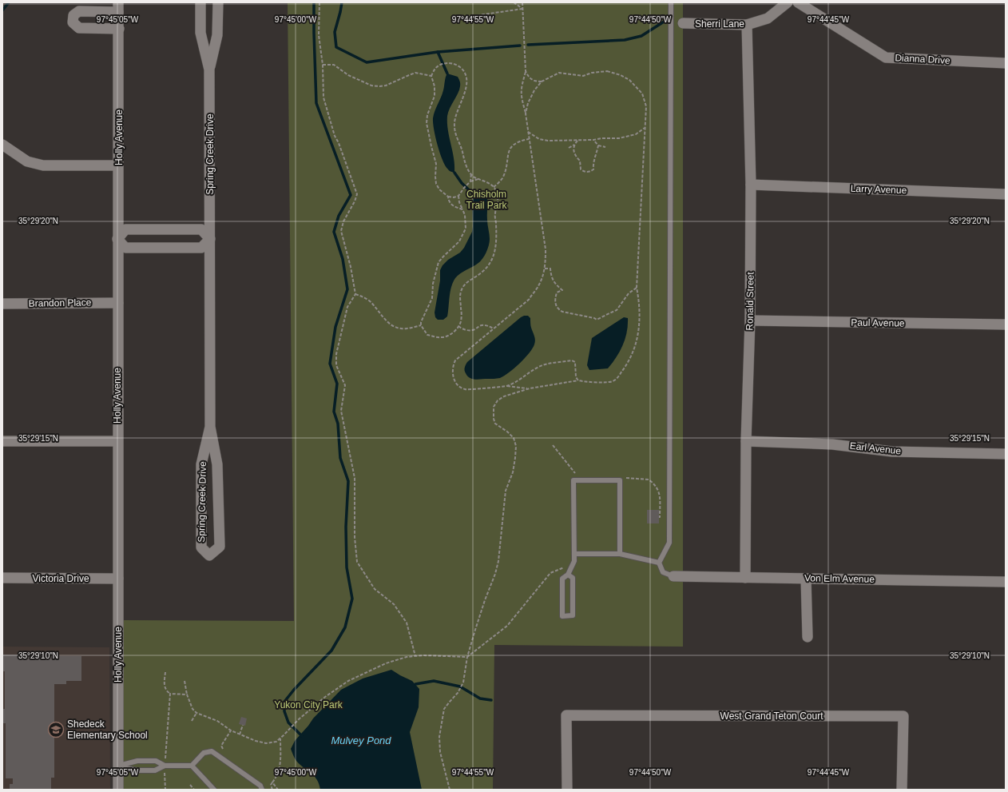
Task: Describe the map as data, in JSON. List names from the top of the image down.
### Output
{
  "streets": {
    "street": [
      "Sherri Lane",
      "Dianna Drive",
      "Holly Avenue",
      "Spring Creek Drive",
      "Larry Avenue",
      "Ronald Street",
      "Brandon Place",
      "Paul Avenue",
      "Earl Avenue",
      "Victoria Drive",
      "Von Elm Avenue",
      "West Grand Teton Court"
    ]
  },
  "crossings": [
    ["Sherri Lane", "Ronald Street"],
    ["Holly Avenue", "Brandon Place"],
    ["Holly Avenue", "Victoria Drive"],
    ["Larry Avenue", "Ronald Street"],
    ["Ronald Street", "Paul Avenue"],
    ["Ronald Street", "Earl Avenue"],
    ["Ronald Street", "Von Elm Avenue"]
  ],
  "water": ["Mulvey Pond"],
  "parks": ["Chisholm Trail Park", "Yukon City Park"],
  "places": {
    "school or university": ["Shedeck Elementary School"]
  },
  "coordinates": [
    "97°45'05\"W",
    "97°45'00\"W",
    "97°44'55\"W",
    "97°44'50\"W",
    "97°44'45\"W",
    "35°29'20\"N",
    "35°29'15\"N",
    "35°29'10\"N"
  ]
}
